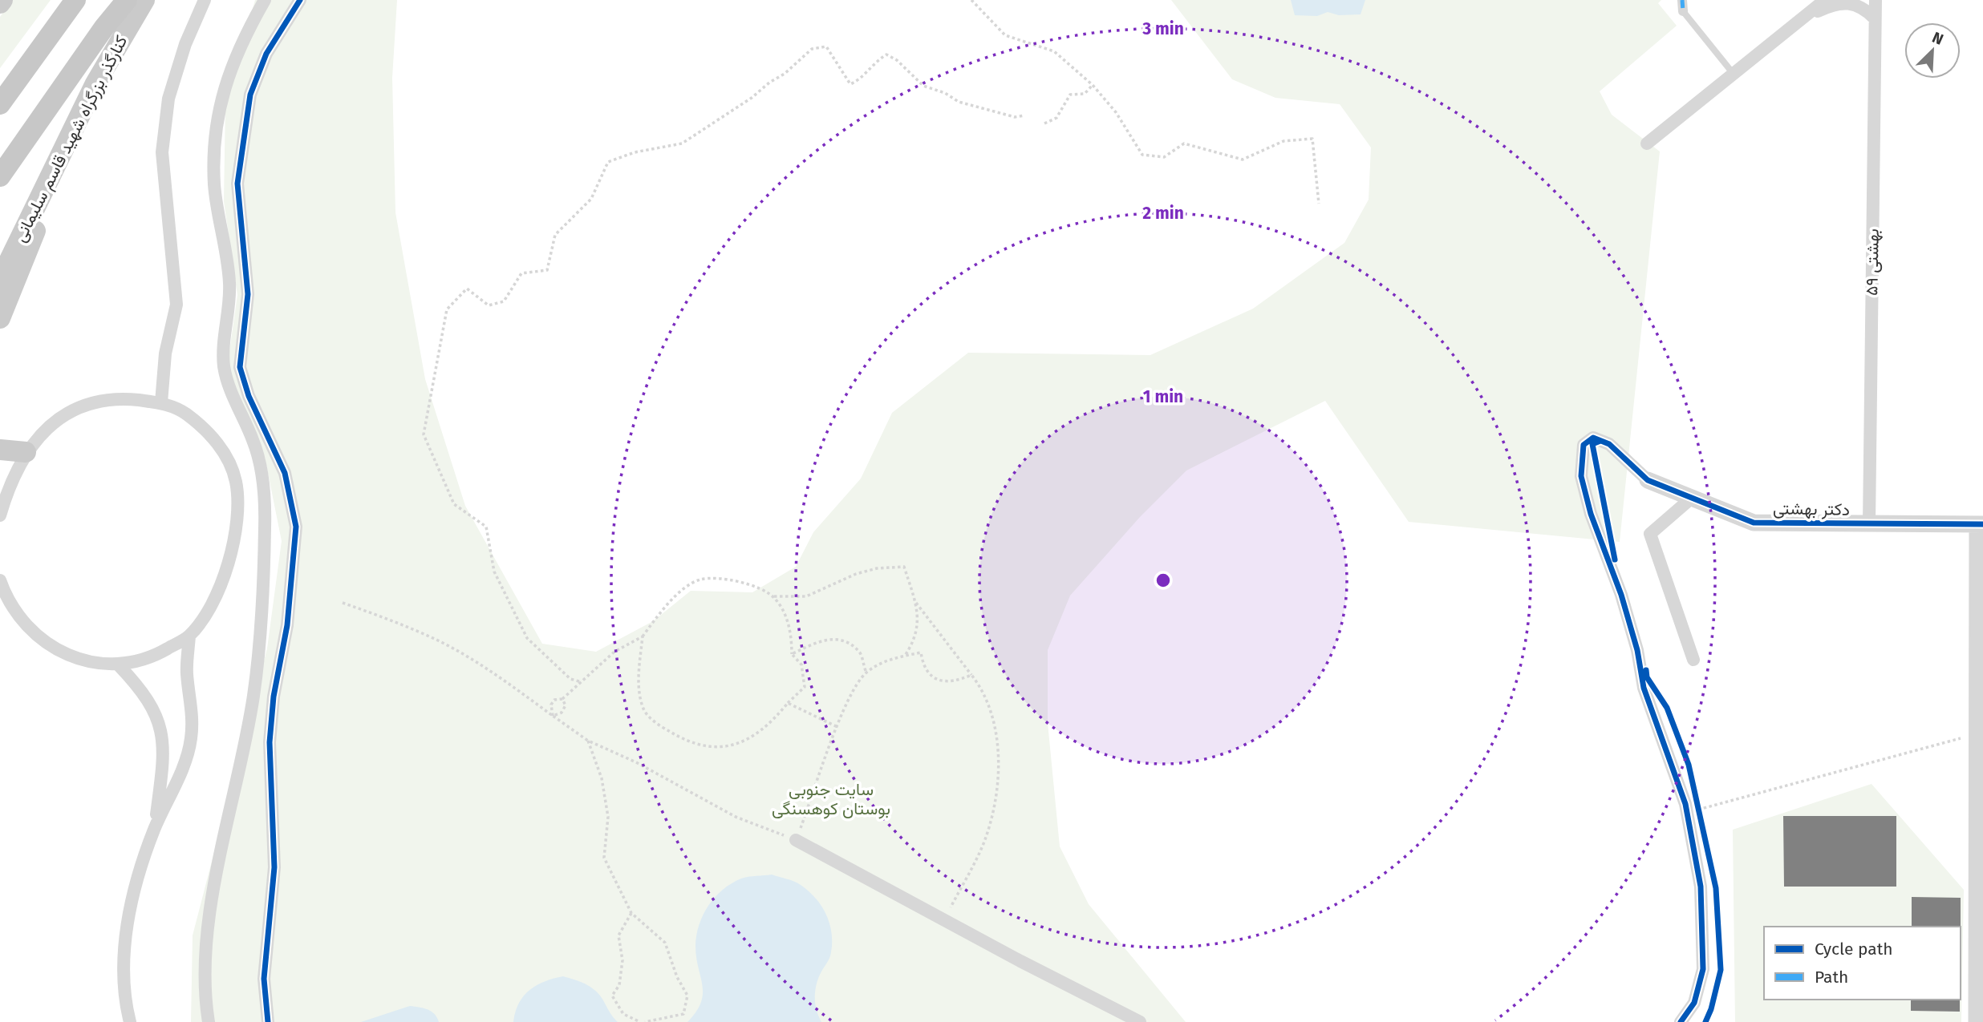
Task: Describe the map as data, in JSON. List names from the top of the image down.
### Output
{
  "streets": {
    "main road": ["کنارگذر بزرگراه شهید قاسم سلیمانی"],
    "street": ["بهشتی ۵۹", "دکتر بهشتی"]
  },
  "crossings": [
    ["بهشتی ۵۹", "دکتر بهشتی"]
  ],
  "parks": ["سایت جنوبی بوستان کوهسنگی"],
  "legend": ["Cycle path", "Path"],
  "north": "top right",
  "rings": ["3 min", "2 min", "1 min"]
}
